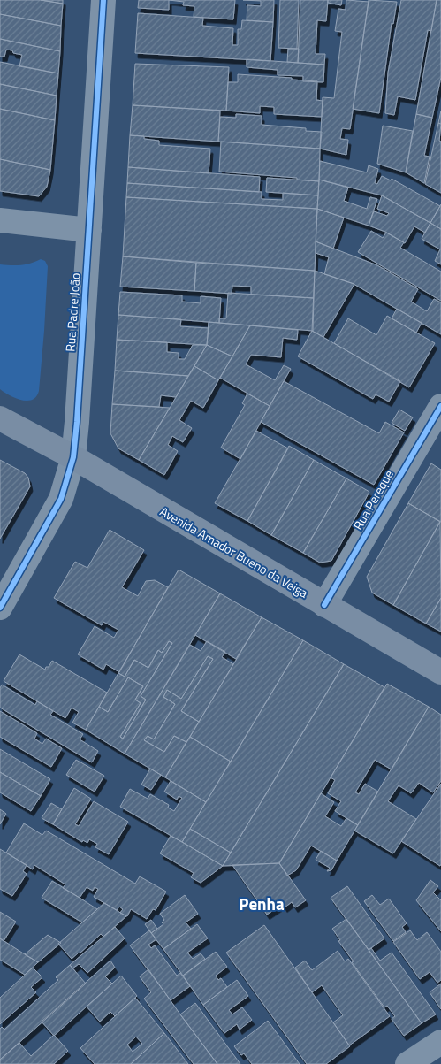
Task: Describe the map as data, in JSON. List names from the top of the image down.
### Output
{
  "streets": {
    "main road": ["Avenida Amador Bueno da Veiga"],
    "street": ["Rua Padre João", "Rua Pereque"]
  },
  "crossings": [
    ["Rua Padre João", "Avenida Amador Bueno da Veiga"],
    ["Rua Pereque", "Avenida Amador Bueno da Veiga"]
  ],
  "districts": ["Penha"]
}
